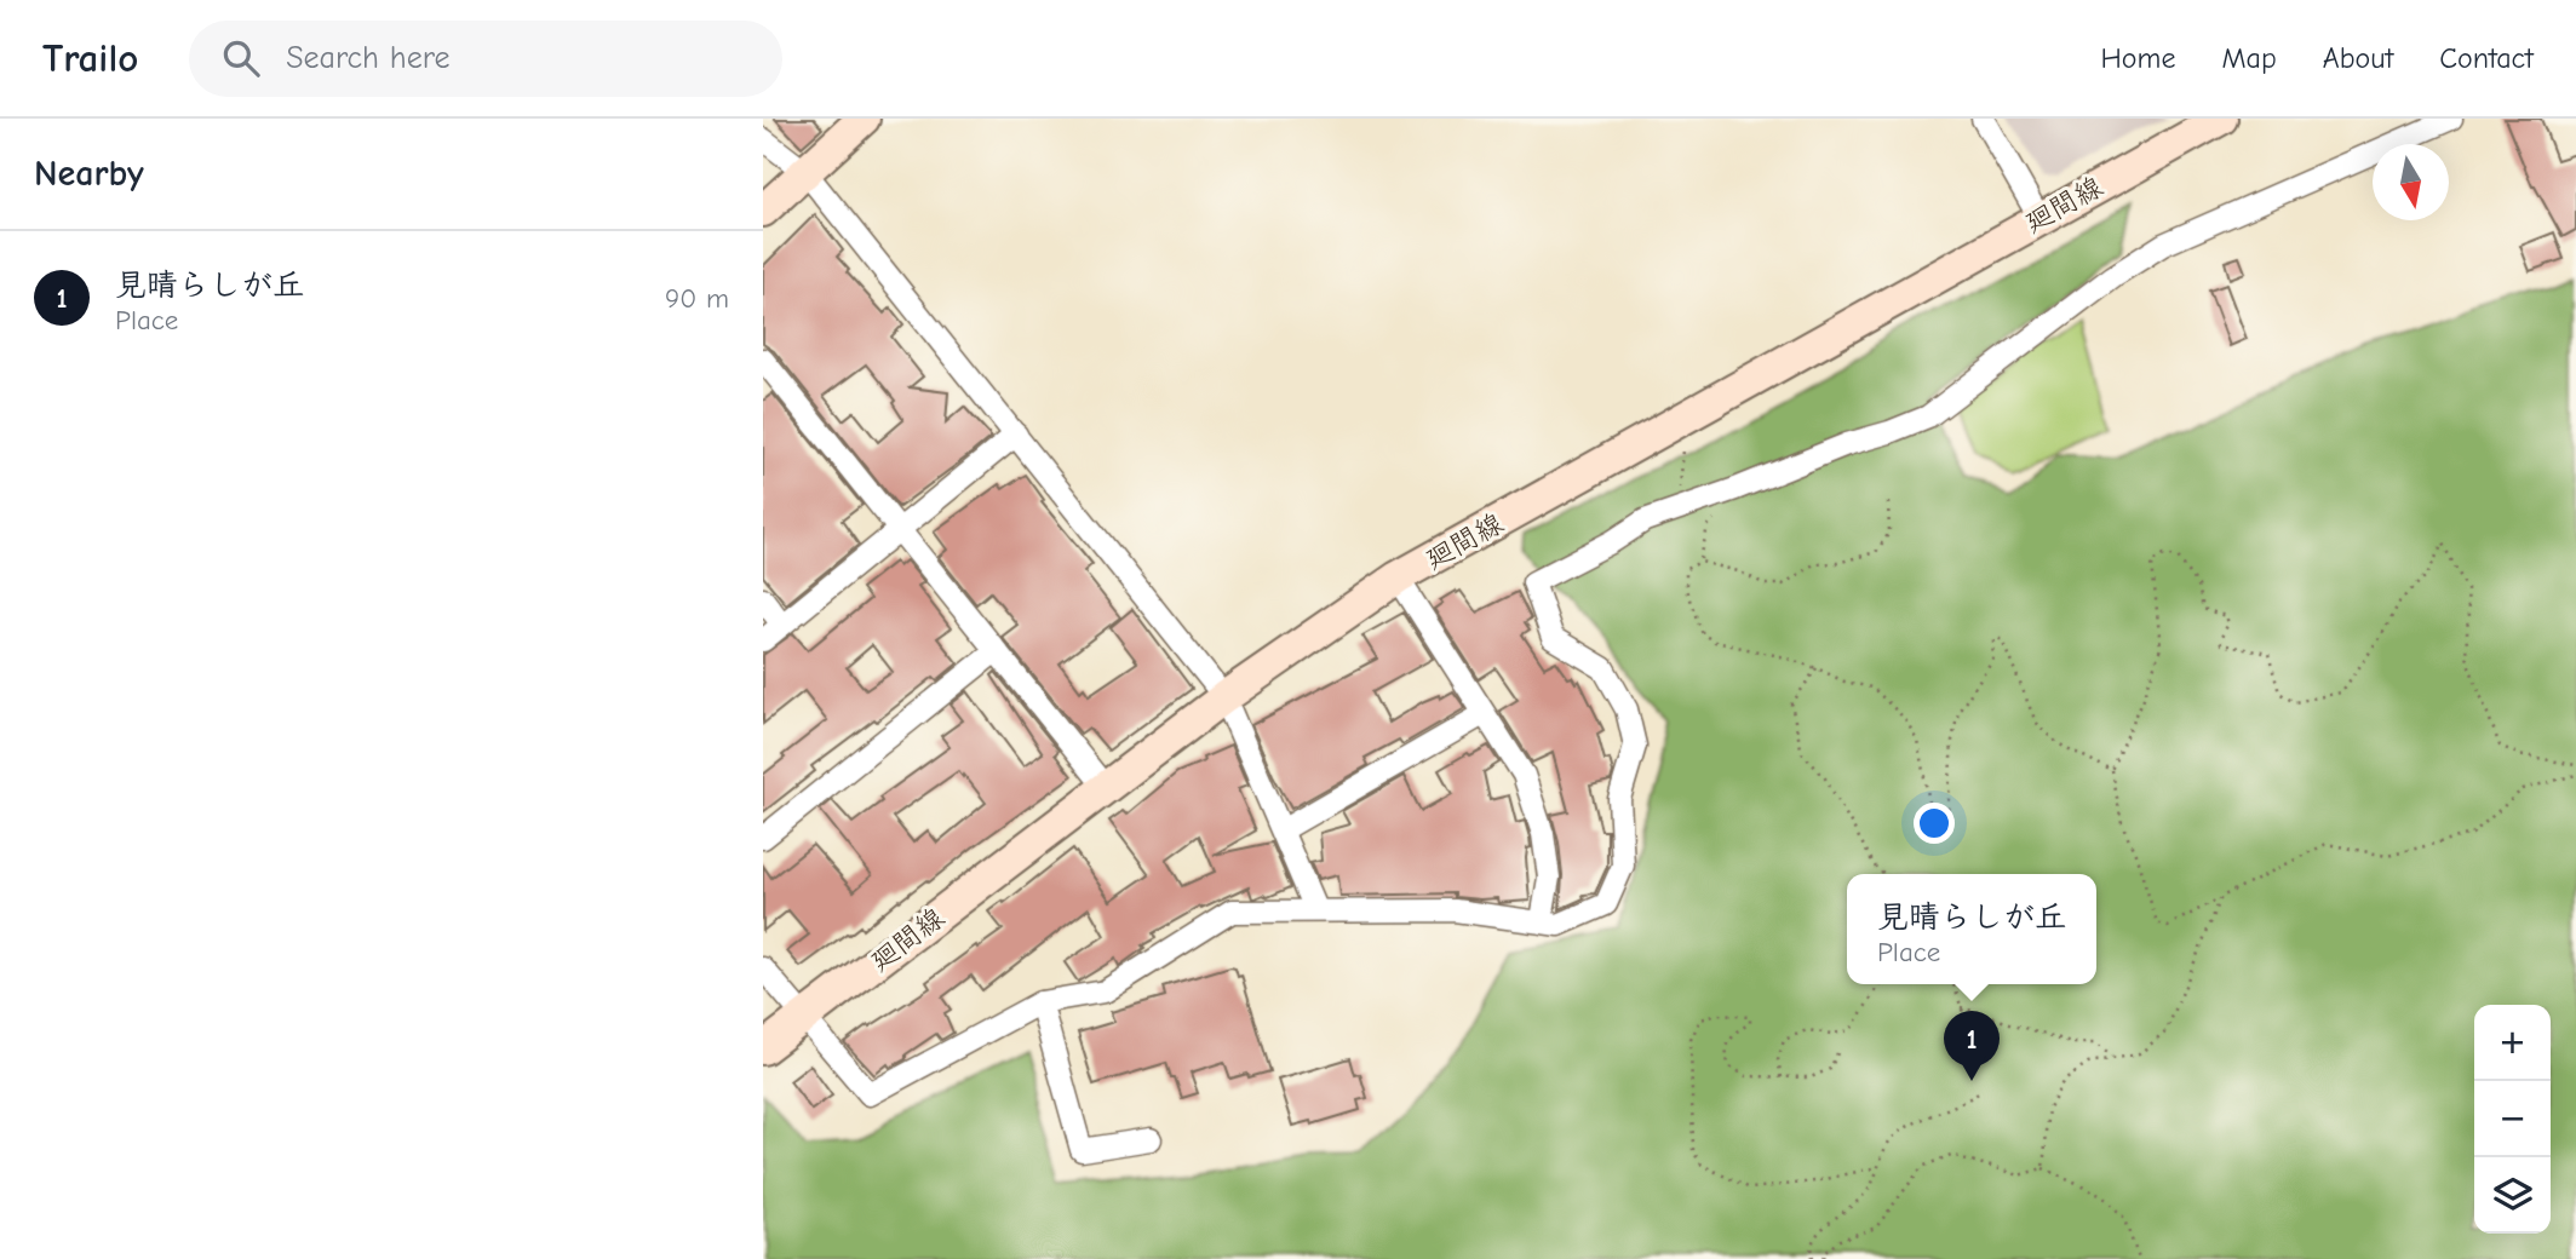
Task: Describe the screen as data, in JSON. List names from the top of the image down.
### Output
{
  "streets": {
    "street": ["廻間線"]
  },
  "north": "bottom",
  "page": {
    "header": "Trailo",
    "search": "Search here",
    "nav": [
      "Home",
      "Map",
      "About",
      "Contact"
    ],
    "heading": "Nearby",
    "list": [
      {
        "mark": "1",
        "name": "見晴らしが丘",
        "note": "Place",
        "value": "90 m"
      }
    ],
    "popup": ["見晴らしが丘", "Place"],
    "map_buttons": ["+", "−"],
    "pins": "1"
  }
}
